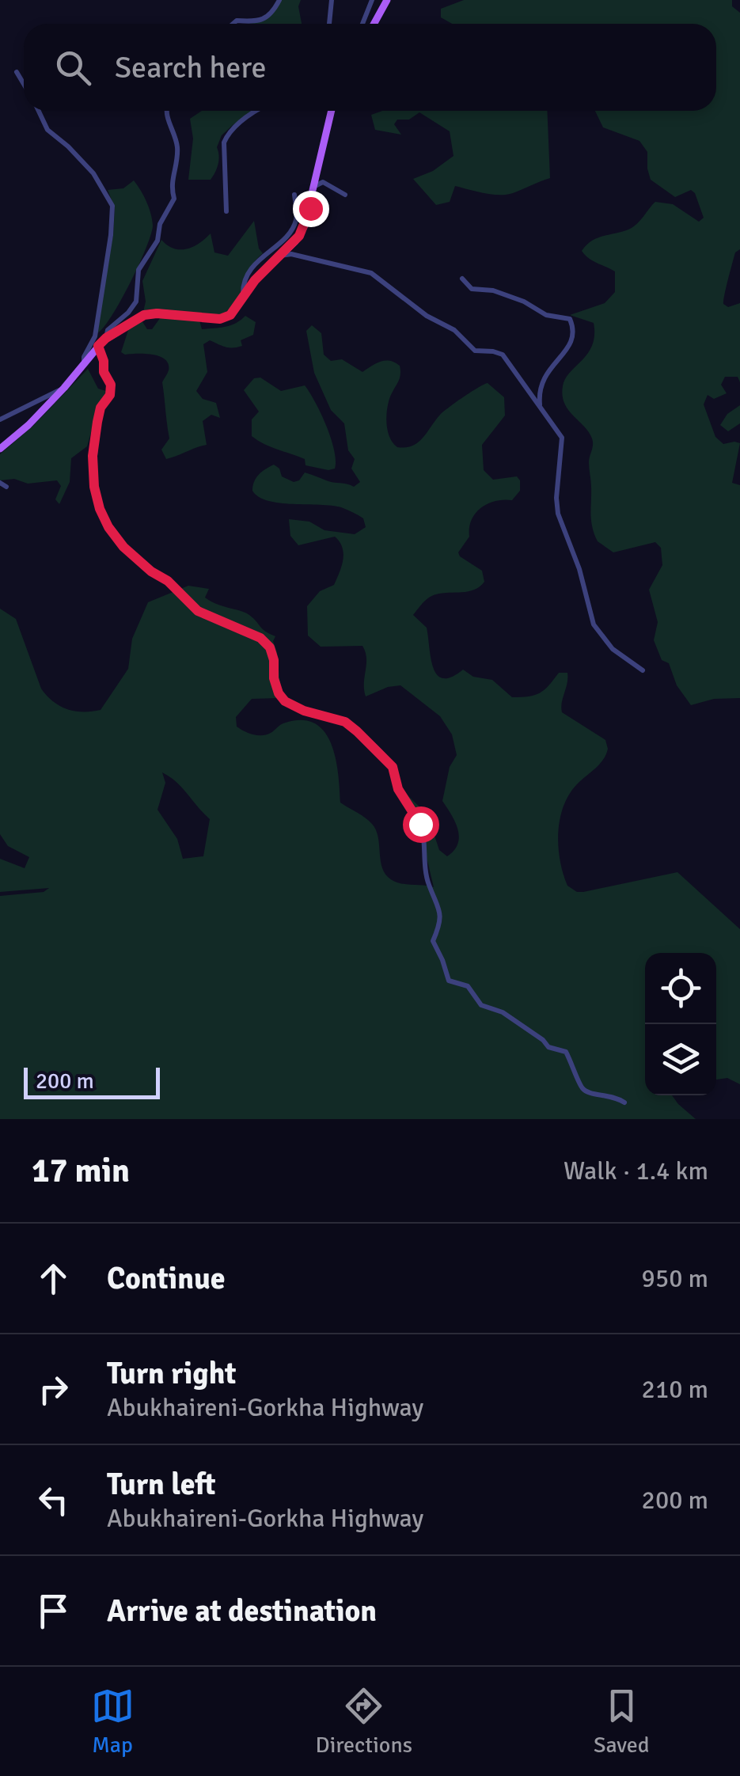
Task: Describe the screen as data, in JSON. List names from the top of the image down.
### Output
{
  "scale_bar": "200 m",
  "page": {
    "search": "Search here",
    "scale": "200 m",
    "heading": ["17 min", "Walk · 1.4 km"],
    "list": [
      ["Continue", "950 m"],
      ["Turn right", "Abukhaireni-Gorkha Highway", "210 m"],
      ["Turn left", "Abukhaireni-Gorkha Highway", "200 m"],
      "Arrive at destination"
    ],
    "nav": ["Map", "Directions", "Saved"]
  }
}
